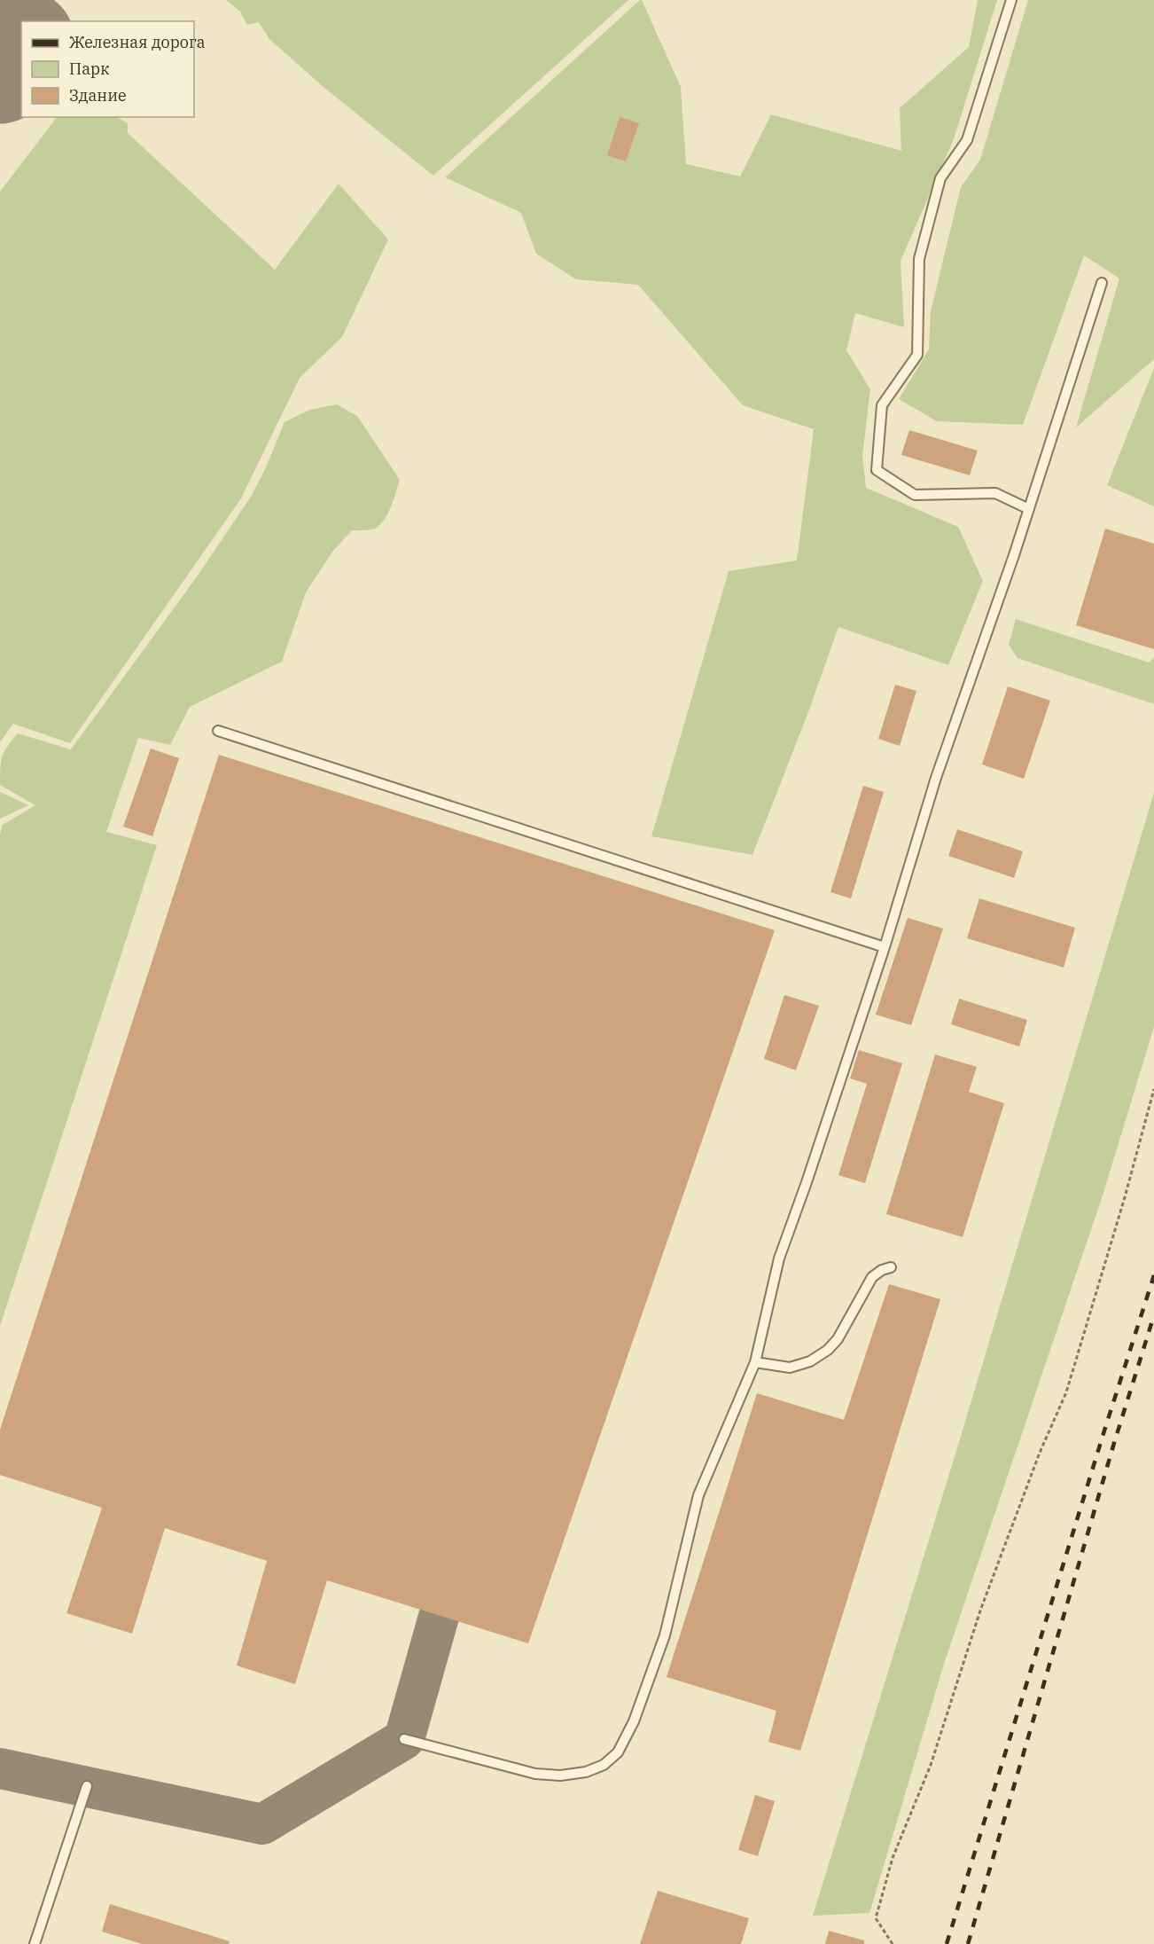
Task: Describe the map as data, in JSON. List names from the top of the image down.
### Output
{
  "legend": ["Железная дорога", "Парк", "Здание"]
}
